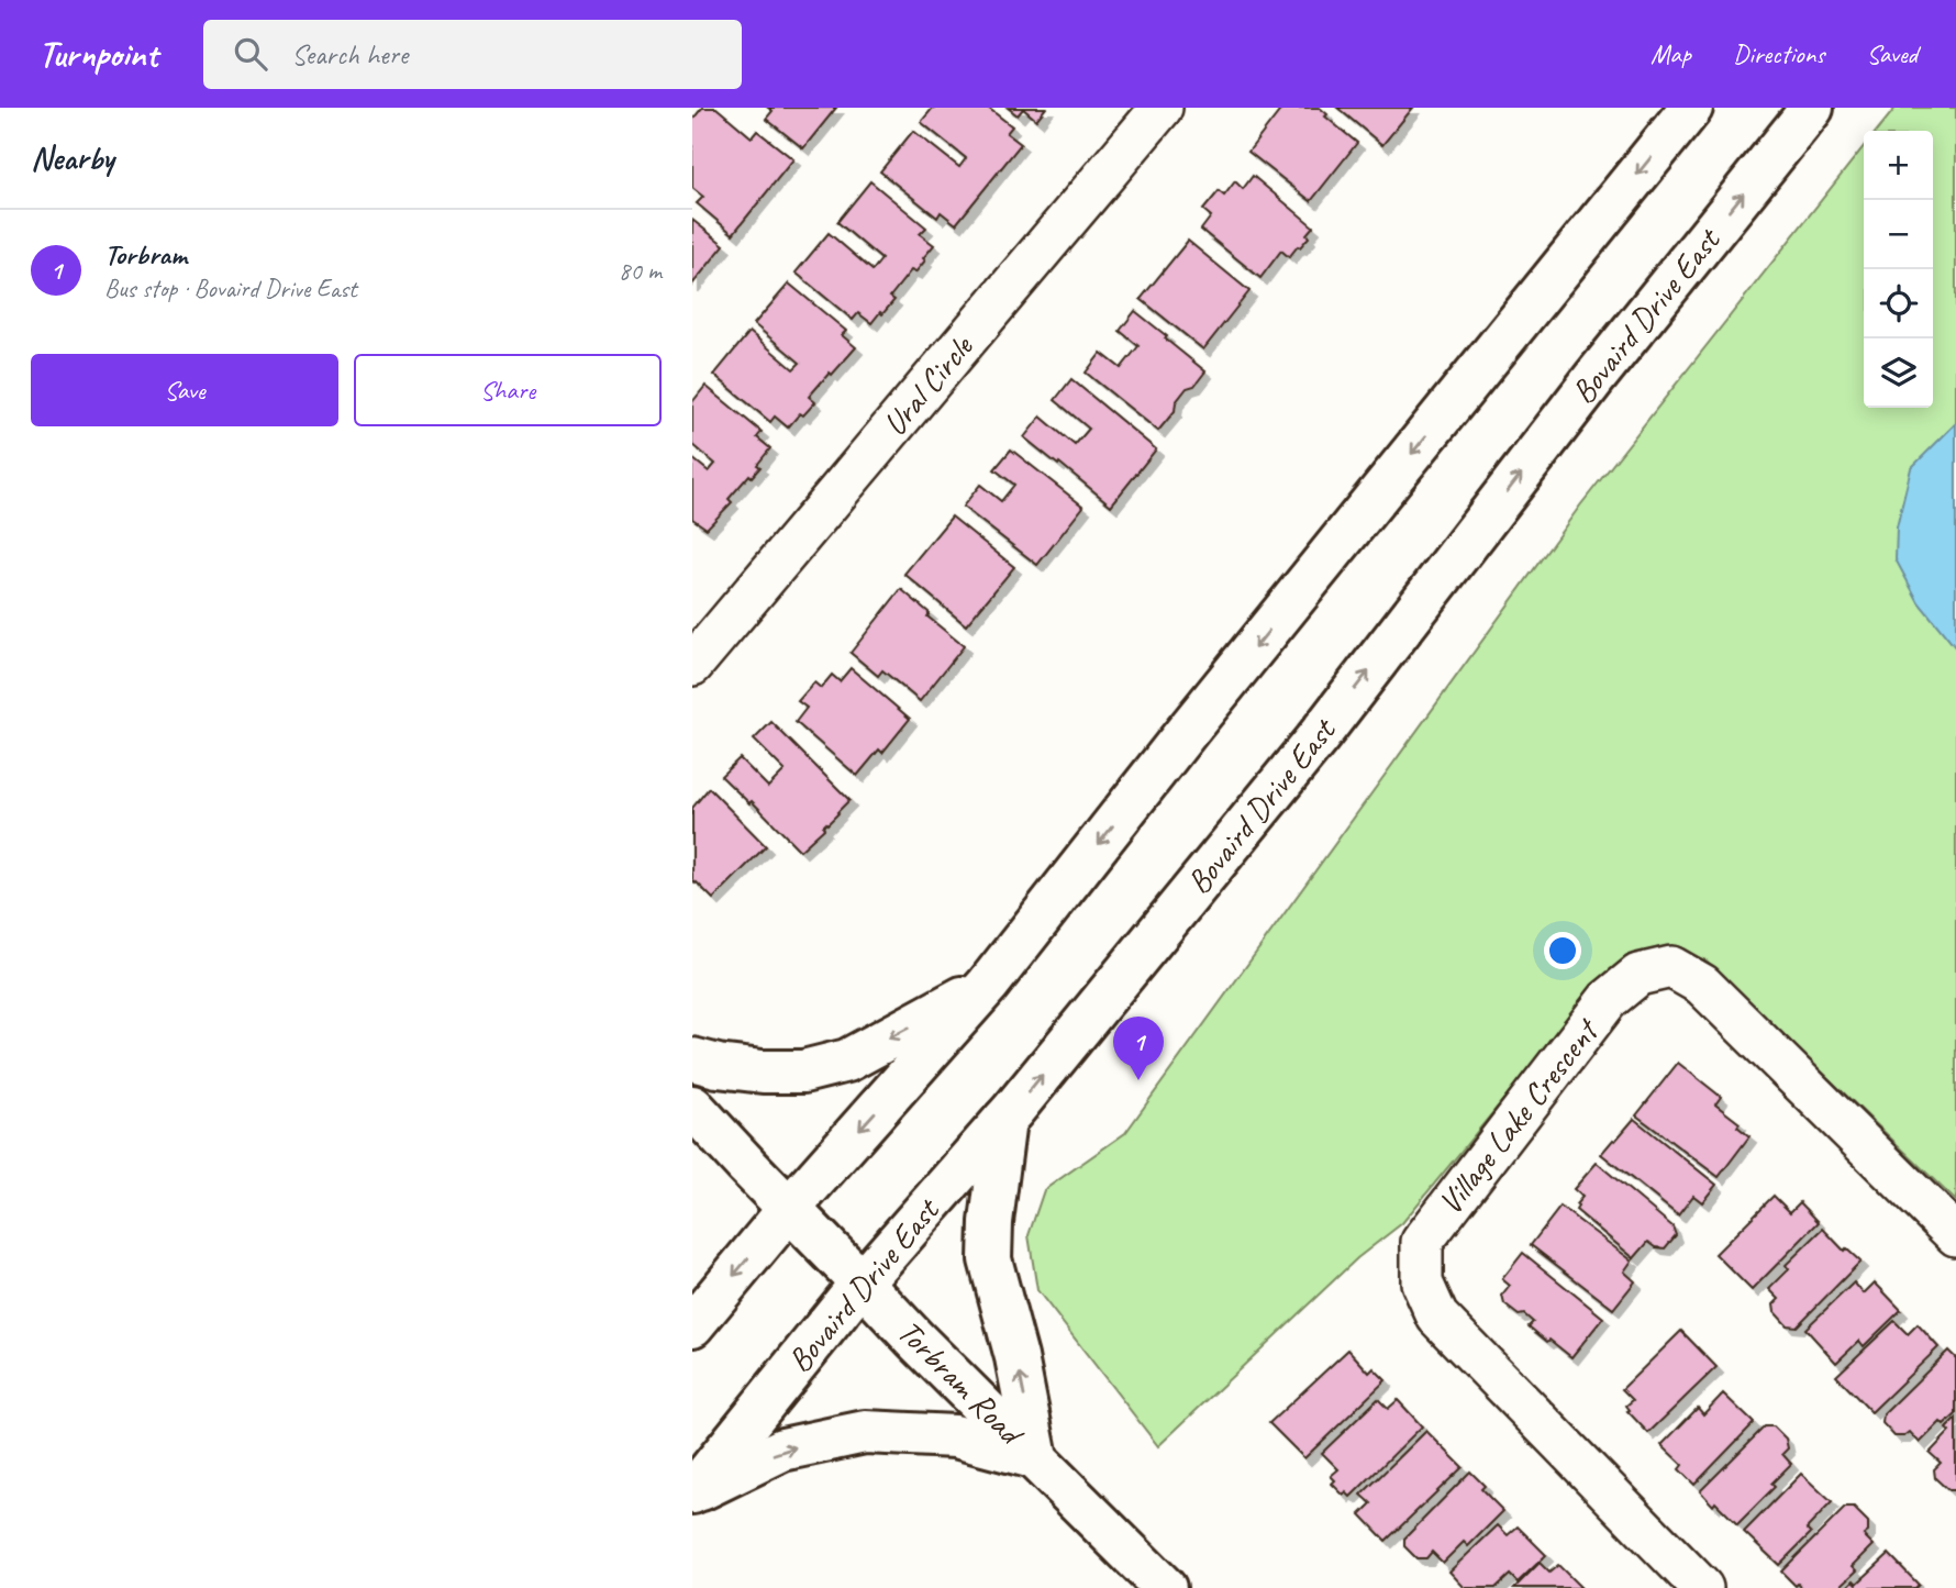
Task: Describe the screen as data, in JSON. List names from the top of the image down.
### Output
{
  "streets": {
    "main road": ["Bovaird Drive East", "Torbram Road"],
    "street": ["Ural Circle", "Village Lake Crescent"]
  },
  "crossings": [
    ["Bovaird Drive East", "Torbram Road"]
  ],
  "page": {
    "header": "Turnpoint",
    "search": "Search here",
    "nav": ["Map", "Directions", "Saved"],
    "heading": "Nearby",
    "map_buttons": ["+", "−"],
    "list": [
      {
        "mark": "1",
        "name": "Torbram",
        "note": "Bus stop · Bovaird Drive East",
        "value": "80 m"
      }
    ],
    "buttons": ["Save", "Share"],
    "pins": "1"
  }
}
